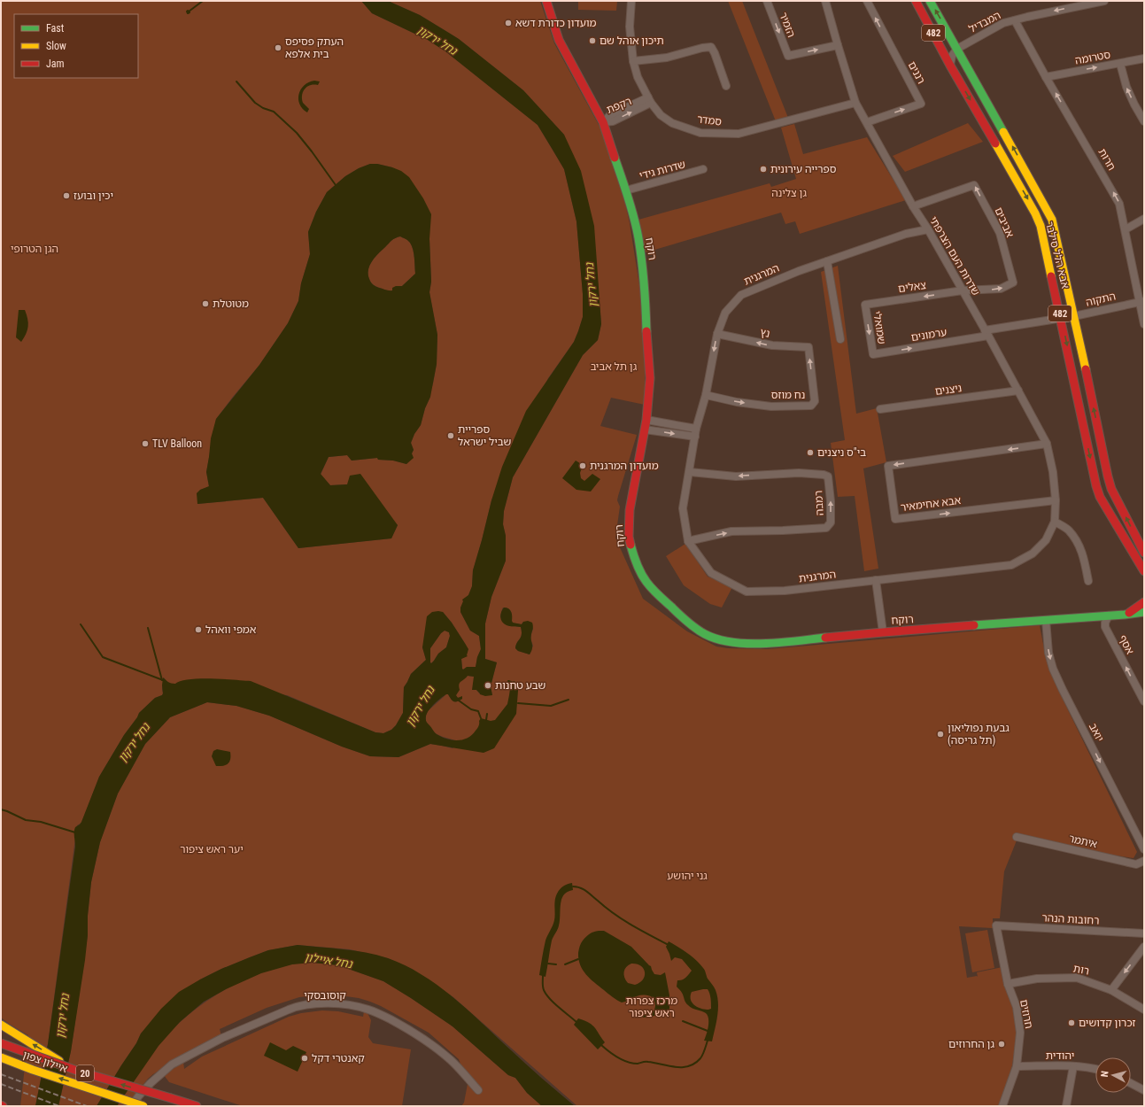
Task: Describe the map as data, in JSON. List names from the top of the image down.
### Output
{
  "streets": {
    "main road": [
      "482",
      "רוקח",
      "אבא הלל סילבר",
      "איילון צפון",
      "20"
    ],
    "street": [
      "המבדיל",
      "הזמיר",
      "סטרומה",
      "רננים",
      "רקפת",
      "סמדר",
      "חרות",
      "שדרות גידי",
      "אביבים",
      "שדרות העם הצרפתי",
      "המרגנית",
      "צאלים",
      "התקוה",
      "שמואלי",
      "נץ",
      "ערמונים",
      "ניצנים",
      "נח מוזס",
      "רמבה",
      "אבא אחימאיר",
      "אסף",
      "יואב",
      "איתמר",
      "רחובות הנהר",
      "רות",
      "קוסובסקי",
      "חרוזים",
      "יהודית"
    ]
  },
  "crossings": [
    ["המבדיל", "חרות"],
    ["המבדיל", "אבא הלל סילבר"],
    ["הזמיר", "שדרות העם הצרפתי"],
    ["סטרומה", "חרות"],
    ["רננים", "שדרות העם הצרפתי"],
    ["רקפת", "סמדר"],
    ["רקפת", "רוקח"],
    ["סמדר", "שדרות העם הצרפתי"],
    ["חרות", "התקוה"],
    ["שדרות גידי", "רוקח"],
    ["אביבים", "שדרות העם הצרפתי"],
    ["אביבים", "צאלים"],
    ["רוקח", "אסף"],
    ["רוקח", "יואב"],
    ["אבא הלל סילבר", "התקוה"],
    ["שדרות העם הצרפתי", "המרגנית"],
    ["שדרות העם הצרפתי", "צאלים"],
    ["שדרות העם הצרפתי", "התקוה"],
    ["שדרות העם הצרפתי", "ערמונים"],
    ["שדרות העם הצרפתי", "ניצנים"],
    ["שדרות העם הצרפתי", "אבא אחימאיר"],
    ["המרגנית", "נץ"],
    ["המרגנית", "נח מוזס"],
    ["המרגנית", "רמבה"],
    ["צאלים", "שמואלי"],
    ["התקוה", "ערמונים"],
    ["שמואלי", "ערמונים"],
    ["נץ", "נח מוזס"],
    ["רחובות הנהר", "חרוזים"],
    ["רות", "חרוזים"],
    ["חרוזים", "יהודית"]
  ],
  "one_way": [
    "המבדיל",
    "סטרומה",
    "חרות",
    "צאלים",
    "נץ",
    "ערמונים",
    "אסף",
    "יואב"
  ],
  "water": ["נחל ירקון", "נחל איילון"],
  "parks": [
    "גן צלינה",
    "הגן הטרופי",
    "גן תל אביב",
    "יער ראש ציפור",
    "גני יהושע",
    "מרכז צפרות ראש ציפור"
  ],
  "places": [
    "מועדון כדורת דשא",
    "תיכון אוהל שם",
    "העתק פסיפס בית אלפא",
    "ספרייה עירונית",
    "יכין ובועז",
    "מטוטלת",
    "ספריית שביל ישראל",
    "TLV Balloon",
    "בי\"ס ניצנים",
    "מועדון המרגנית",
    "אמפי וואהל",
    "שבע טחנות",
    "גבעת נפוליאון (תל גריסה)",
    "זכרון קדושים",
    "גן החרוזים",
    "קאנטרי דקל"
  ],
  "legend": ["Fast", "Slow", "Jam"],
  "north": "left"
}
